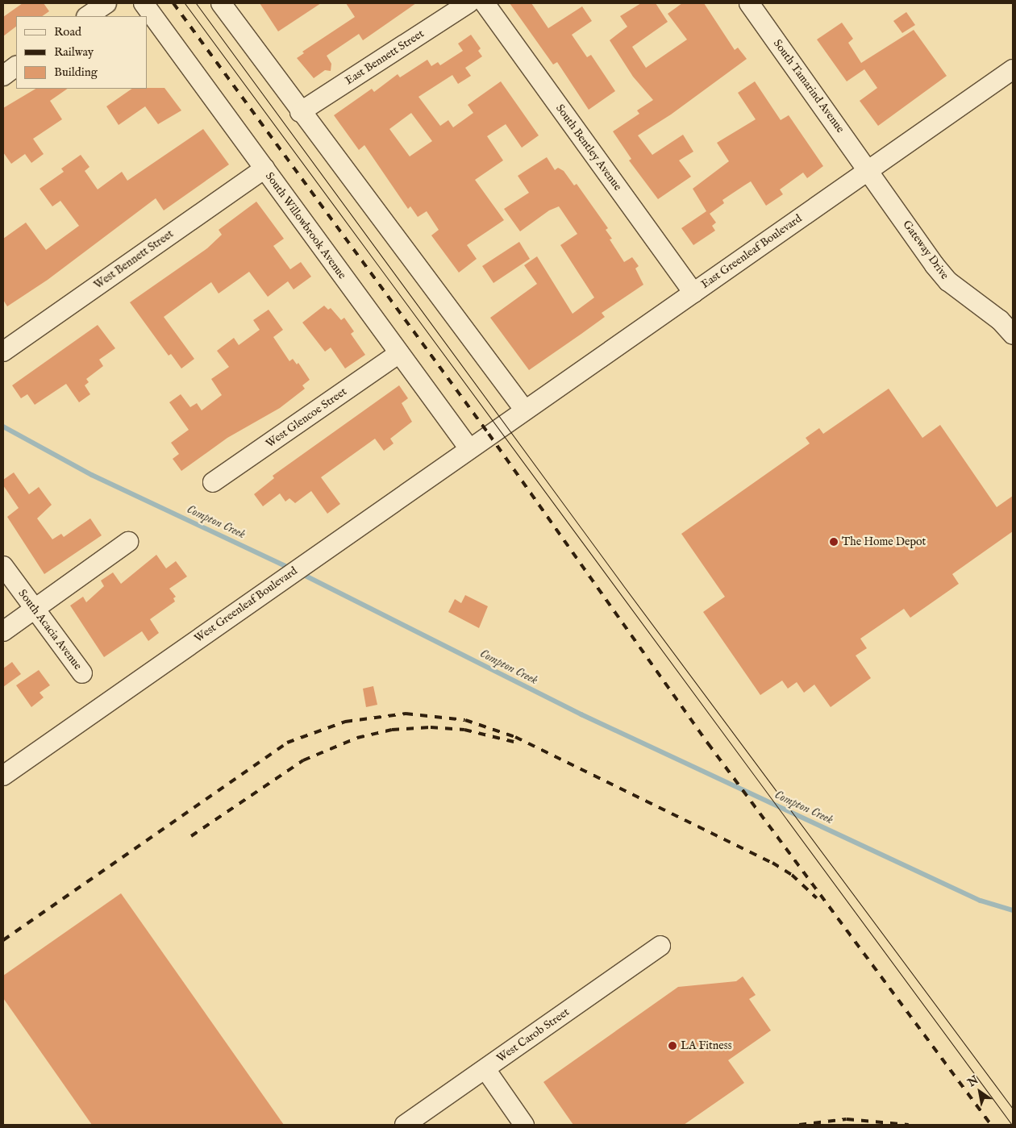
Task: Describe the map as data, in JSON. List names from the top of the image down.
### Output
{
  "streets": {
    "street": [
      "East Bennett Street",
      "South Tamarind Avenue",
      "South Bentley Avenue",
      "South Willowbrook Avenue",
      "Gateway Drive",
      "East Greenleaf Boulevard",
      "West Bennett Street",
      "West Glencoe Street",
      "West Greenleaf Boulevard",
      "South Acacia Avenue",
      "West Carob Street"
    ]
  },
  "crossings": [
    ["South Tamarind Avenue", "Gateway Drive"],
    ["South Tamarind Avenue", "East Greenleaf Boulevard"],
    ["South Bentley Avenue", "East Greenleaf Boulevard"],
    ["South Willowbrook Avenue", "West Bennett Street"],
    ["South Willowbrook Avenue", "West Glencoe Street"],
    ["South Willowbrook Avenue", "West Greenleaf Boulevard"],
    ["Gateway Drive", "East Greenleaf Boulevard"],
    ["East Greenleaf Boulevard", "West Greenleaf Boulevard"]
  ],
  "water": ["Compton Creek"],
  "places": ["The Home Depot", "LA Fitness"],
  "legend": ["Road", "Railway", "Building"],
  "north": "top left"
}
